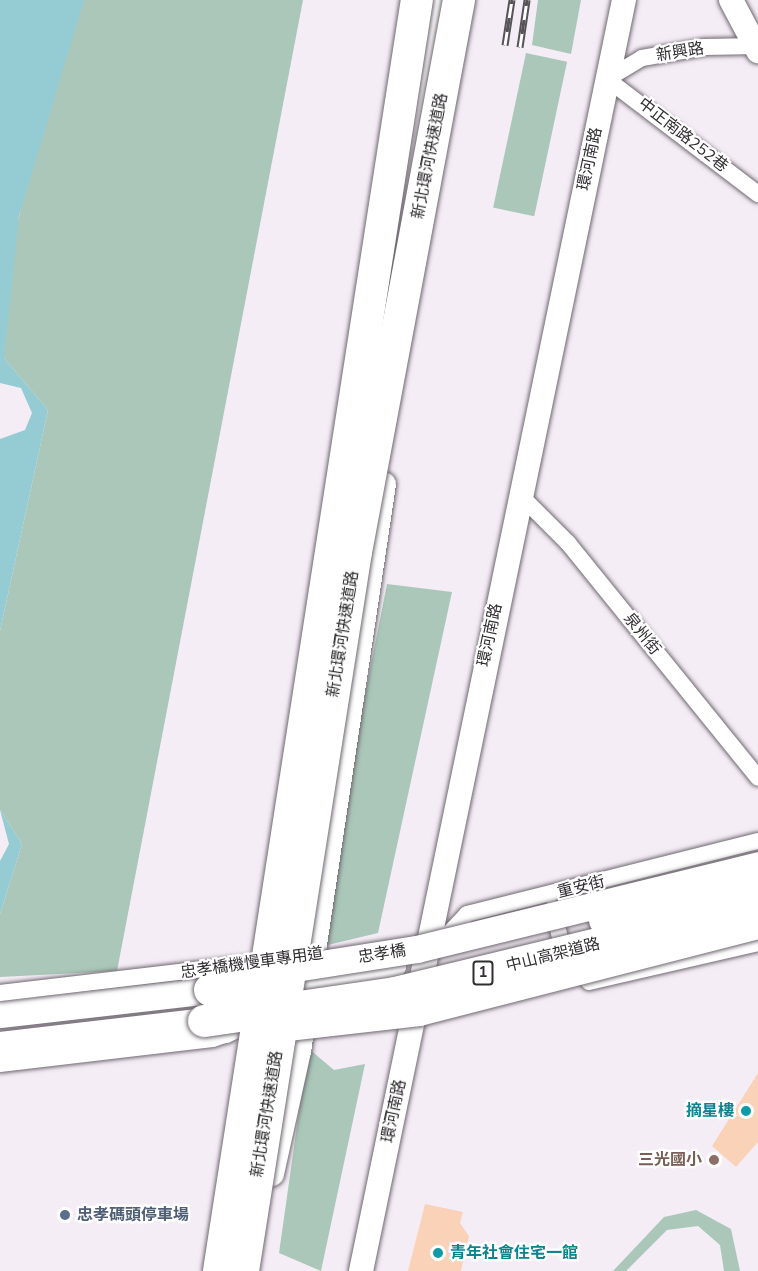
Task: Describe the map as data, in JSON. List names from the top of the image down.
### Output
{
  "streets": {
    "highway": ["新北環河快速道路", "中山高架道路", "1"],
    "main road": ["忠孝橋"],
    "street": [
      "新興路",
      "中正南路252巷",
      "環河南路",
      "泉州街",
      "重安街",
      "忠孝橋機慢車專用道"
    ]
  },
  "crossings": [
    ["新興路", "中正南路252巷"],
    ["新興路", "環河南路"],
    ["中正南路252巷", "環河南路"],
    ["環河南路", "泉州街"],
    ["環河南路", "重安街"],
    ["重安街", "中山高架道路"],
    ["忠孝橋", "中山高架道路"],
    ["忠孝橋", "忠孝橋機慢車專用道"],
    ["中山高架道路", "1"]
  ],
  "places": [
    "摘星樓",
    "三光國小",
    "忠孝碼頭停車場",
    "青年社會住宅一館"
  ]
}
